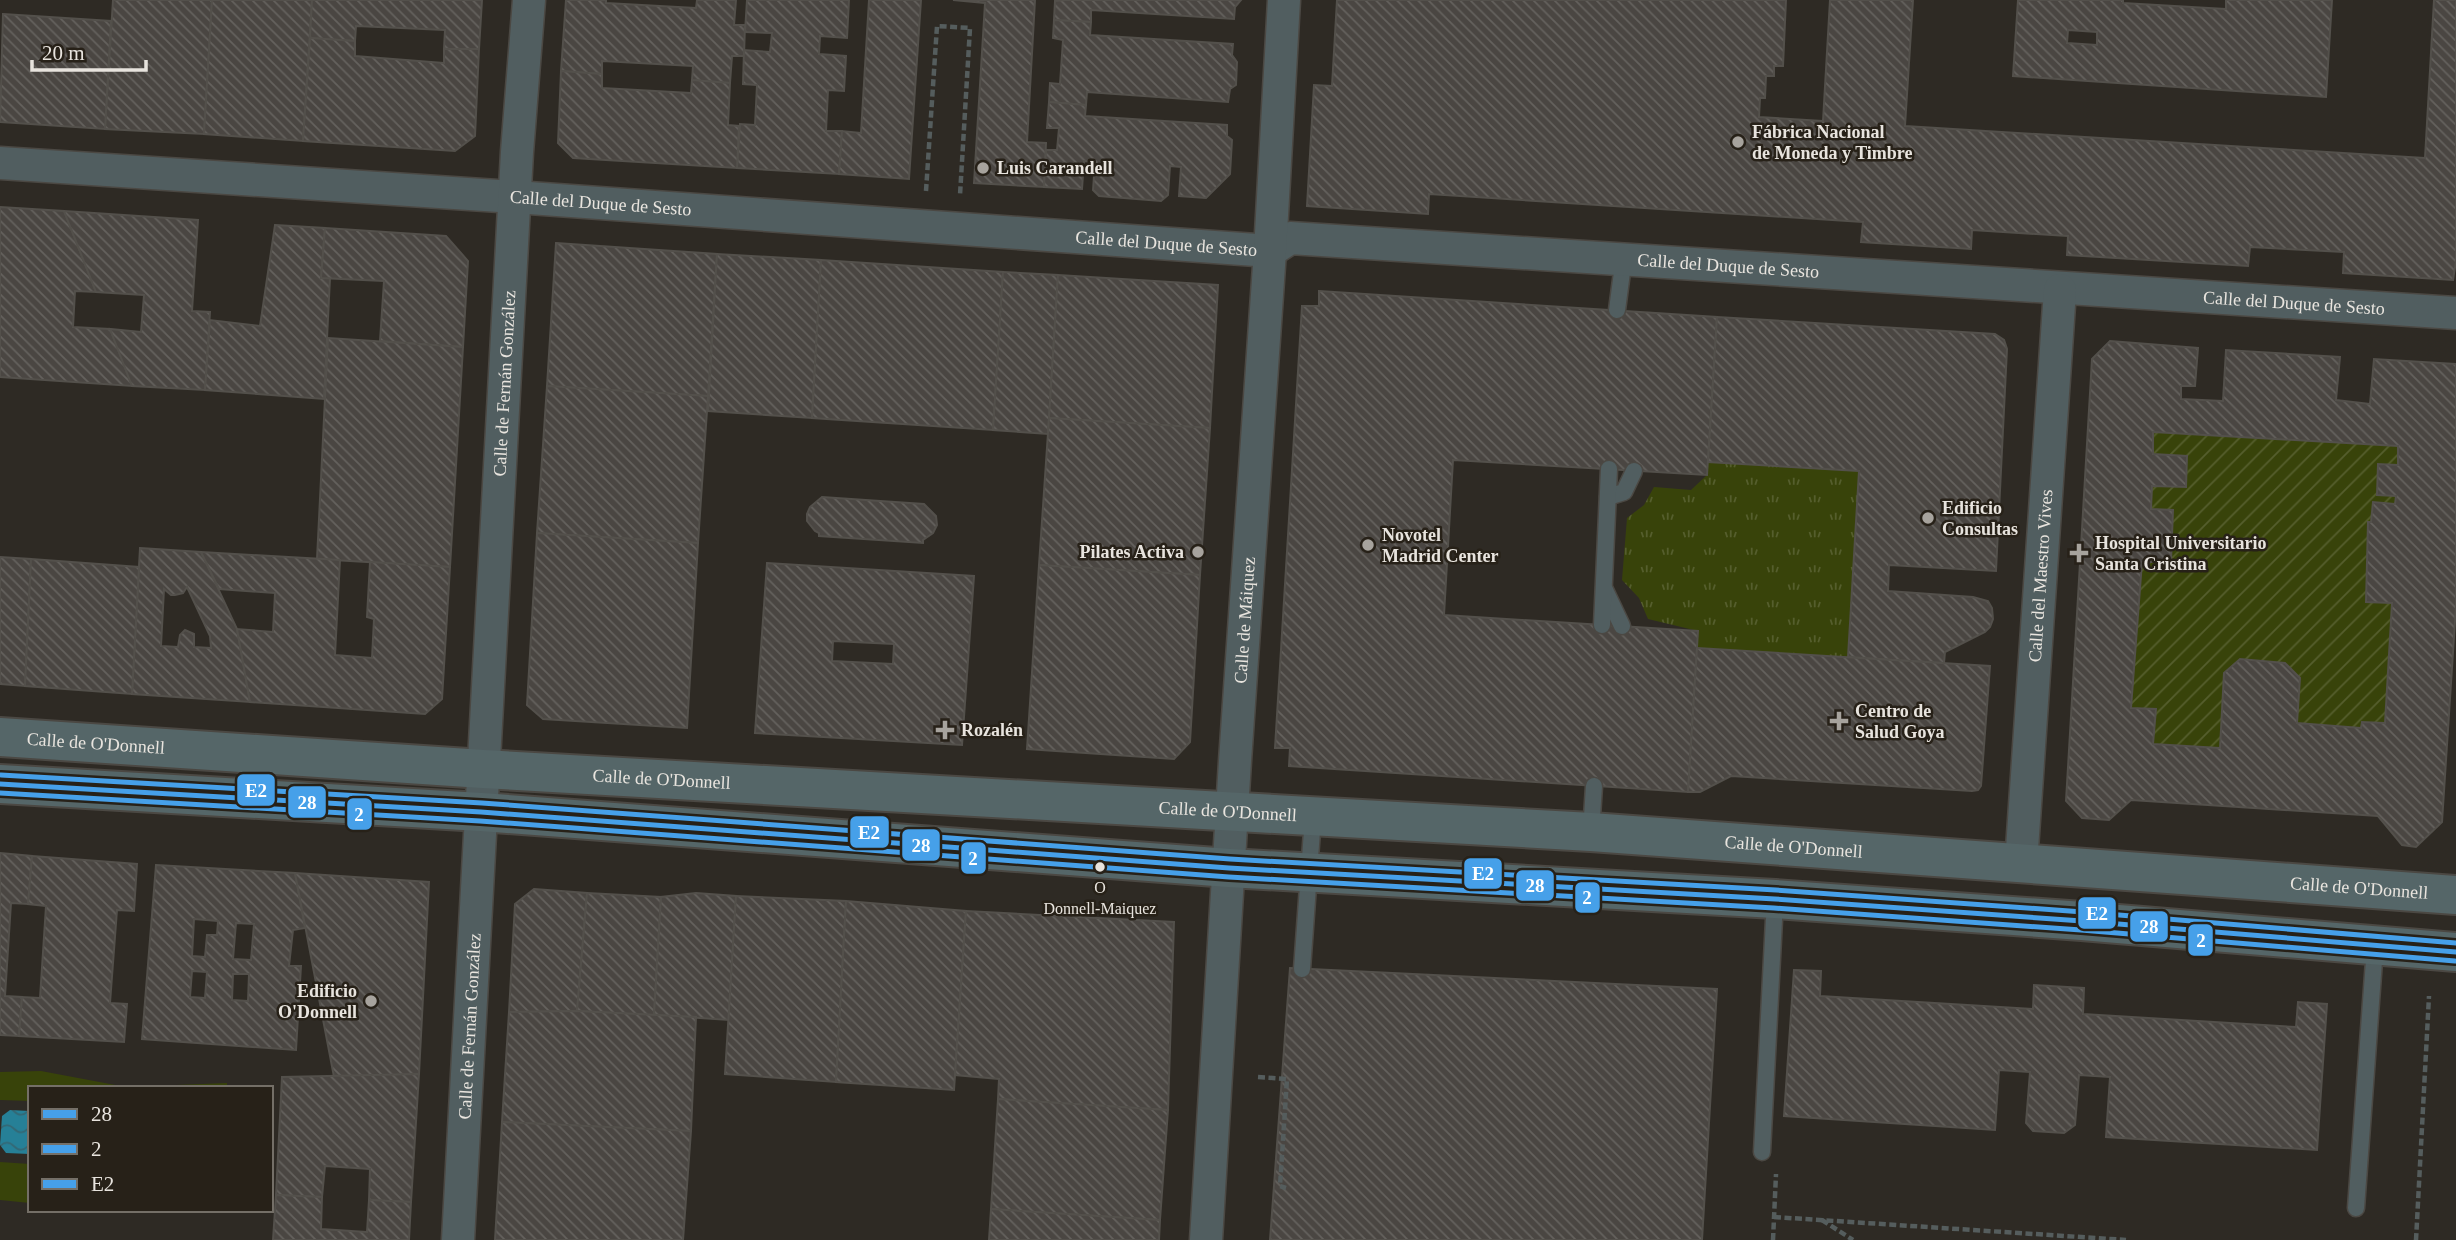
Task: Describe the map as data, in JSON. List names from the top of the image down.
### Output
{
  "streets": {
    "main road": ["Calle de O'Donnell"],
    "street": [
      "Calle del Duque de Sesto",
      "Calle de Fernán González",
      "Calle del Maestro Vives",
      "Calle de Máiquez"
    ]
  },
  "crossings": [
    ["Calle del Duque de Sesto", "Calle de Fernán González"],
    ["Calle del Duque de Sesto", "Calle del Maestro Vives"],
    ["Calle del Duque de Sesto", "Calle de Máiquez"],
    ["Calle de Fernán González", "Calle de O'Donnell"],
    ["Calle del Maestro Vives", "Calle de O'Donnell"],
    ["Calle de Máiquez", "Calle de O'Donnell"]
  ],
  "places": {
    "other": [
      "Fábrica Nacional de Moneda y Timbre",
      "Luis Carandell",
      "Edificio Consultas",
      "Novotel Madrid Center",
      "Pilates Activa",
      "O Donnell-Maiquez",
      "Edificio O'Donnell"
    ],
    "health": ["Hospital Universitario Santa Cristina", "Centro de Salud Goya", "Rozalén"]
  },
  "lines": ["transit line E2", "transit line 28", "transit line 2"],
  "legend": ["28", "2", "E2"],
  "scale_bar": "20 m"
}
